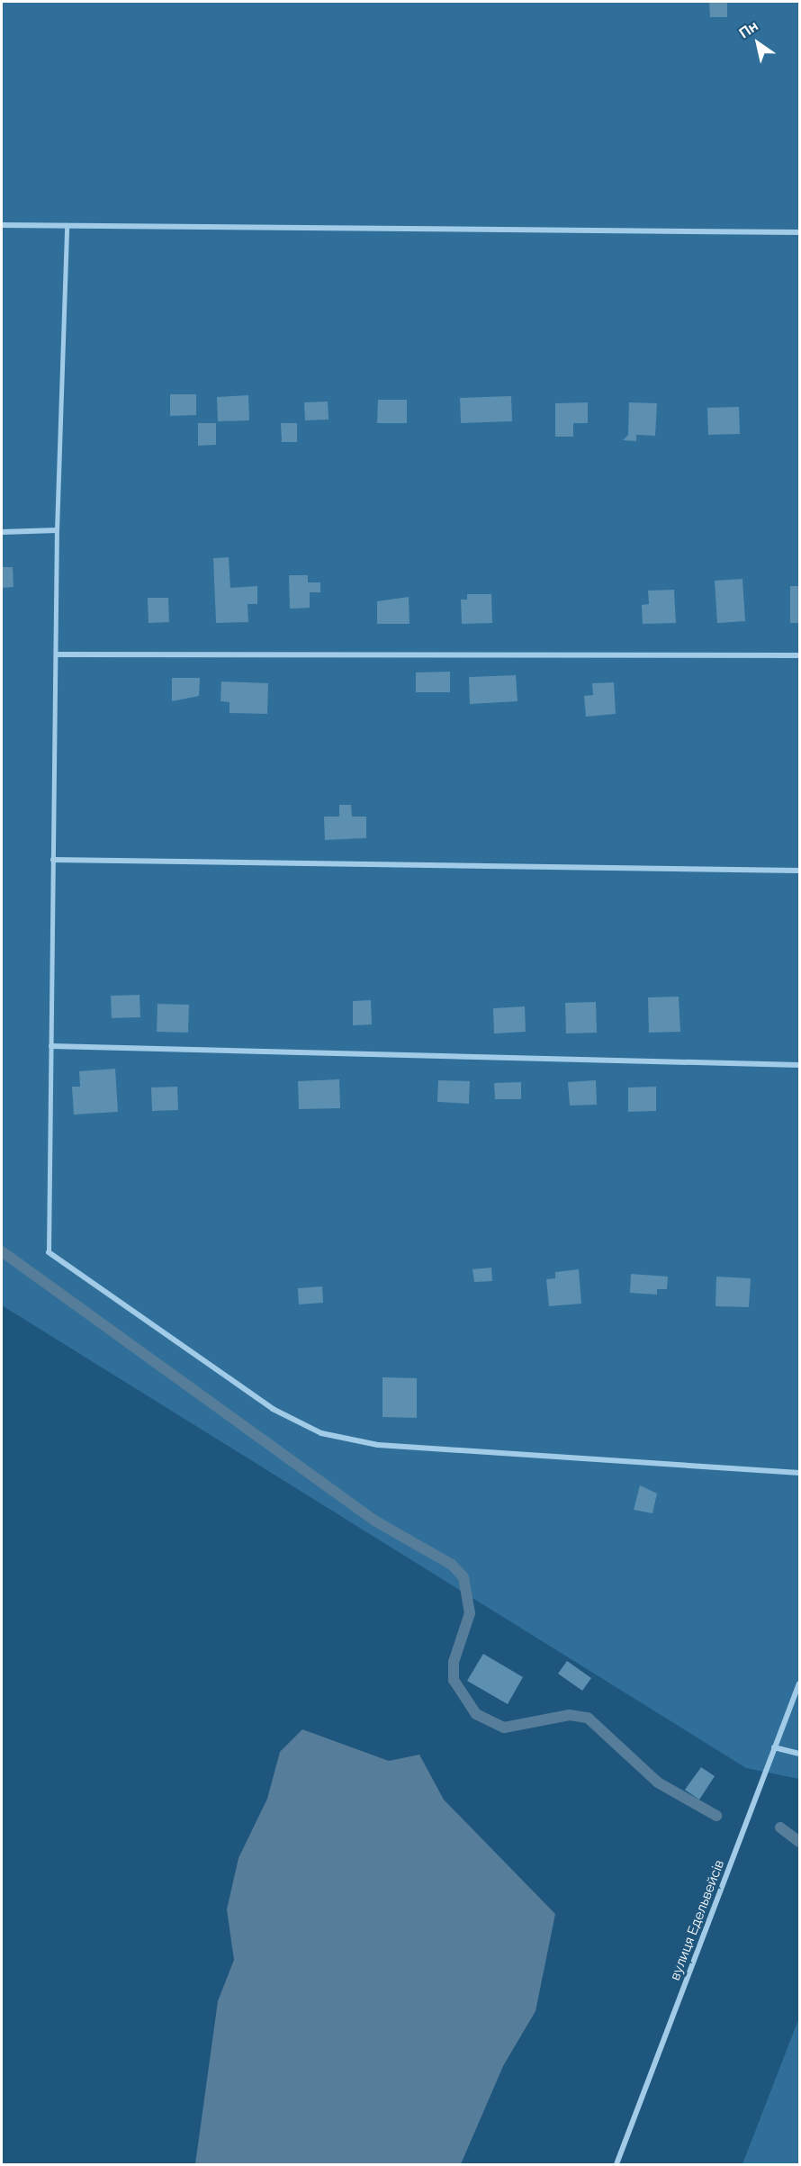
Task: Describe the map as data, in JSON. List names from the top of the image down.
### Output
{
  "streets": {
    "street": ["вулиця Едельвейсів"]
  },
  "north": "top left"
}
